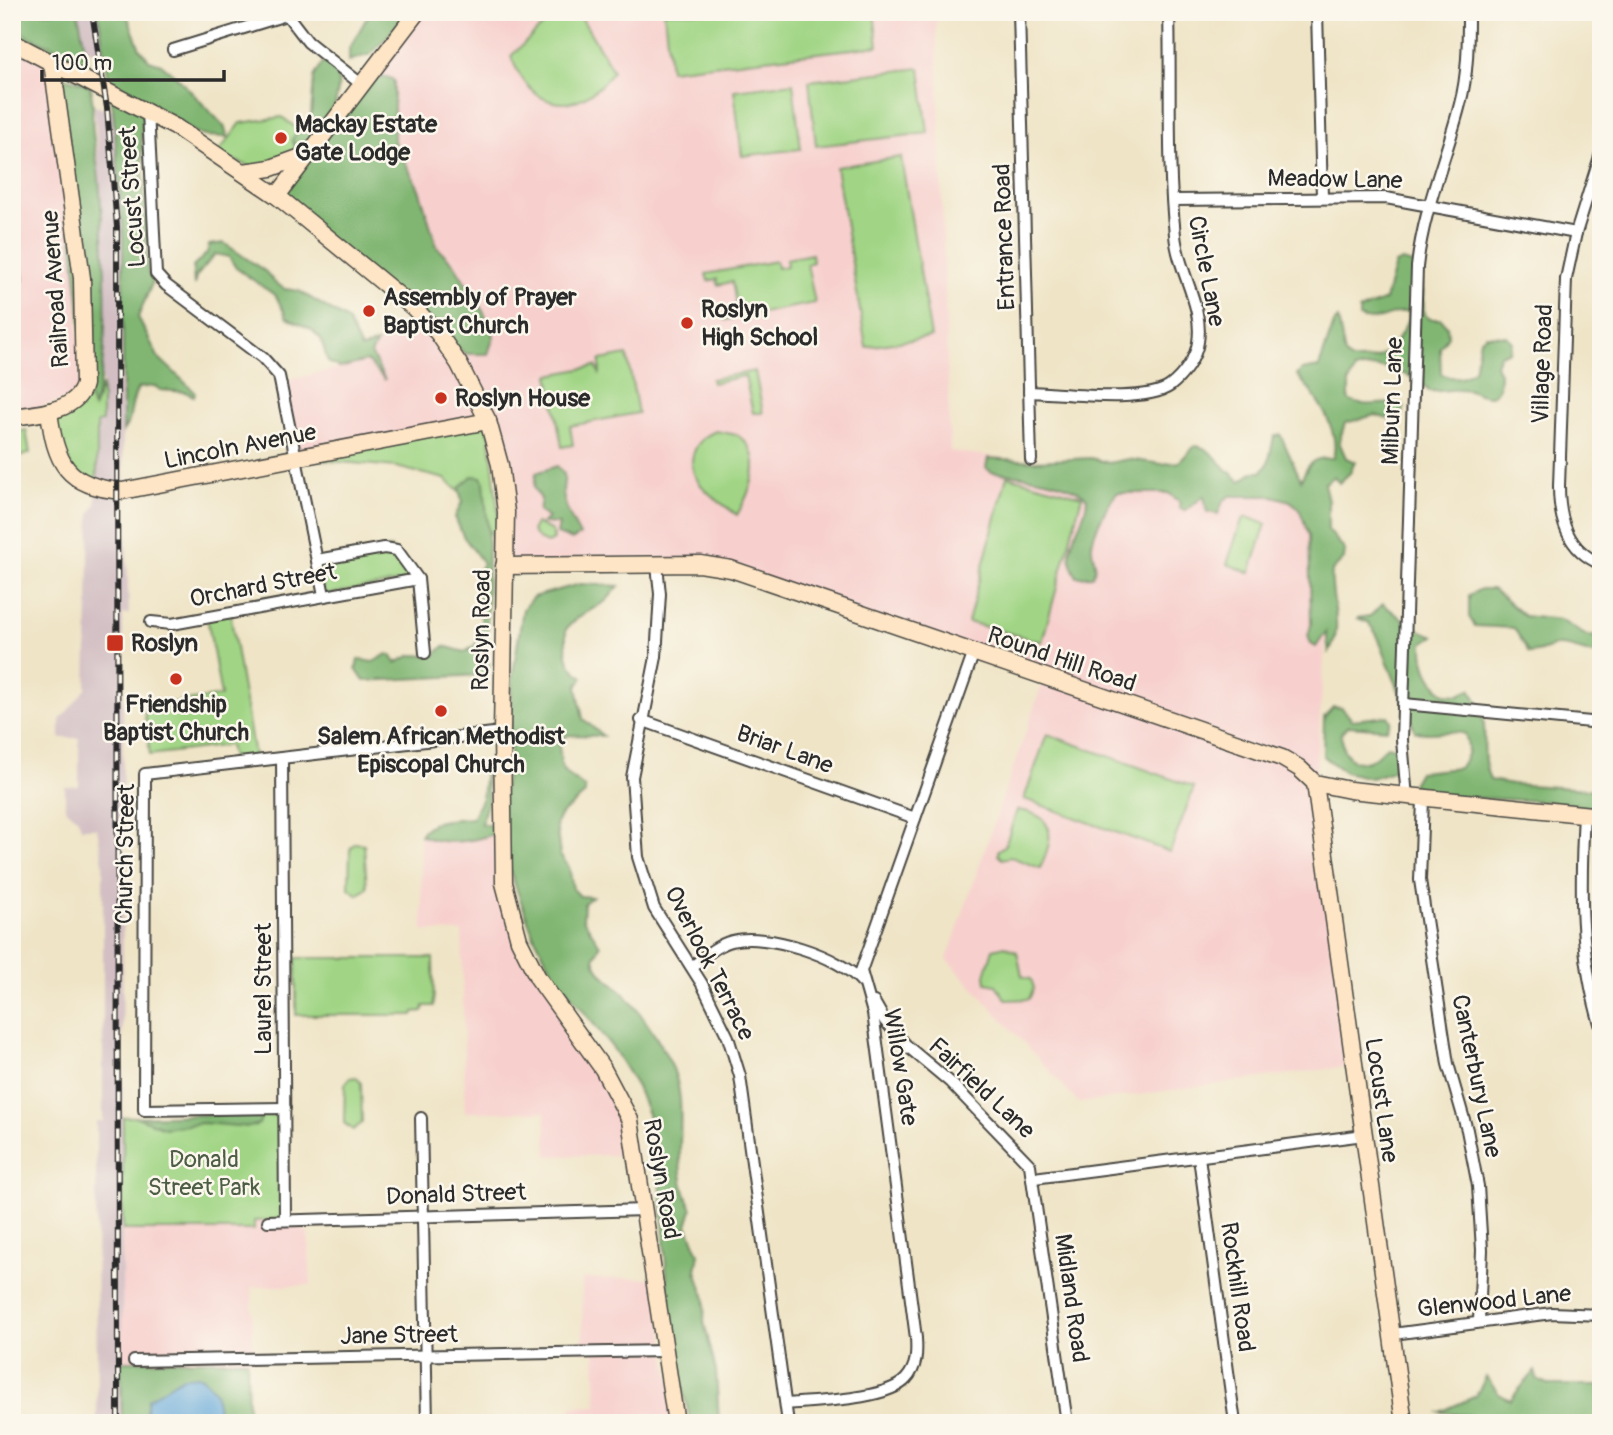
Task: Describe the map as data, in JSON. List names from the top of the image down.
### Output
{
  "streets": {
    "street": [
      "Meadow Lane",
      "Locust Street",
      "Entrance Road",
      "Circle Lane",
      "Railroad Avenue",
      "Village Road",
      "Milburn Lane",
      "Lincoln Avenue",
      "Orchard Street",
      "Roslyn Road",
      "Round Hill Road",
      "Briar Lane",
      "Church Street",
      "Overlook Terrace",
      "Laurel Street",
      "Willow Gate",
      "Canterbury Lane",
      "Fairfield Lane",
      "Locust Lane",
      "Donald Street",
      "Rockhill Road",
      "Midland Road",
      "Glenwood Lane",
      "Jane Street"
    ]
  },
  "crossings": [
    ["Meadow Lane", "Circle Lane"],
    ["Meadow Lane", "Village Road"],
    ["Meadow Lane", "Milburn Lane"],
    ["Locust Street", "Lincoln Avenue"],
    ["Locust Street", "Orchard Street"],
    ["Locust Street", "Roslyn Road"],
    ["Entrance Road", "Circle Lane"],
    ["Railroad Avenue", "Lincoln Avenue"],
    ["Railroad Avenue", "Roslyn Road"],
    ["Milburn Lane", "Round Hill Road"],
    ["Milburn Lane", "Canterbury Lane"],
    ["Lincoln Avenue", "Roslyn Road"],
    ["Roslyn Road", "Round Hill Road"],
    ["Roslyn Road", "Church Street"],
    ["Roslyn Road", "Donald Street"],
    ["Roslyn Road", "Jane Street"],
    ["Round Hill Road", "Overlook Terrace"],
    ["Round Hill Road", "Willow Gate"],
    ["Round Hill Road", "Canterbury Lane"],
    ["Round Hill Road", "Locust Lane"],
    ["Briar Lane", "Overlook Terrace"],
    ["Briar Lane", "Willow Gate"],
    ["Church Street", "Laurel Street"],
    ["Overlook Terrace", "Willow Gate"],
    ["Overlook Terrace", "Fairfield Lane"],
    ["Laurel Street", "Donald Street"],
    ["Willow Gate", "Fairfield Lane"],
    ["Canterbury Lane", "Glenwood Lane"],
    ["Fairfield Lane", "Locust Lane"],
    ["Fairfield Lane", "Rockhill Road"],
    ["Fairfield Lane", "Midland Road"],
    ["Locust Lane", "Glenwood Lane"]
  ],
  "parks": ["Donald Street Park"],
  "places": {
    "other": [
      "Mackay Estate Gate Lodge",
      "Assembly of Prayer Baptist Church",
      "Roslyn High School",
      "Roslyn House",
      "Friendship Baptist Church",
      "Salem African Methodist Episcopal Church"
    ],
    "transit": ["Roslyn"]
  },
  "scale_bar": "100 m"
}
